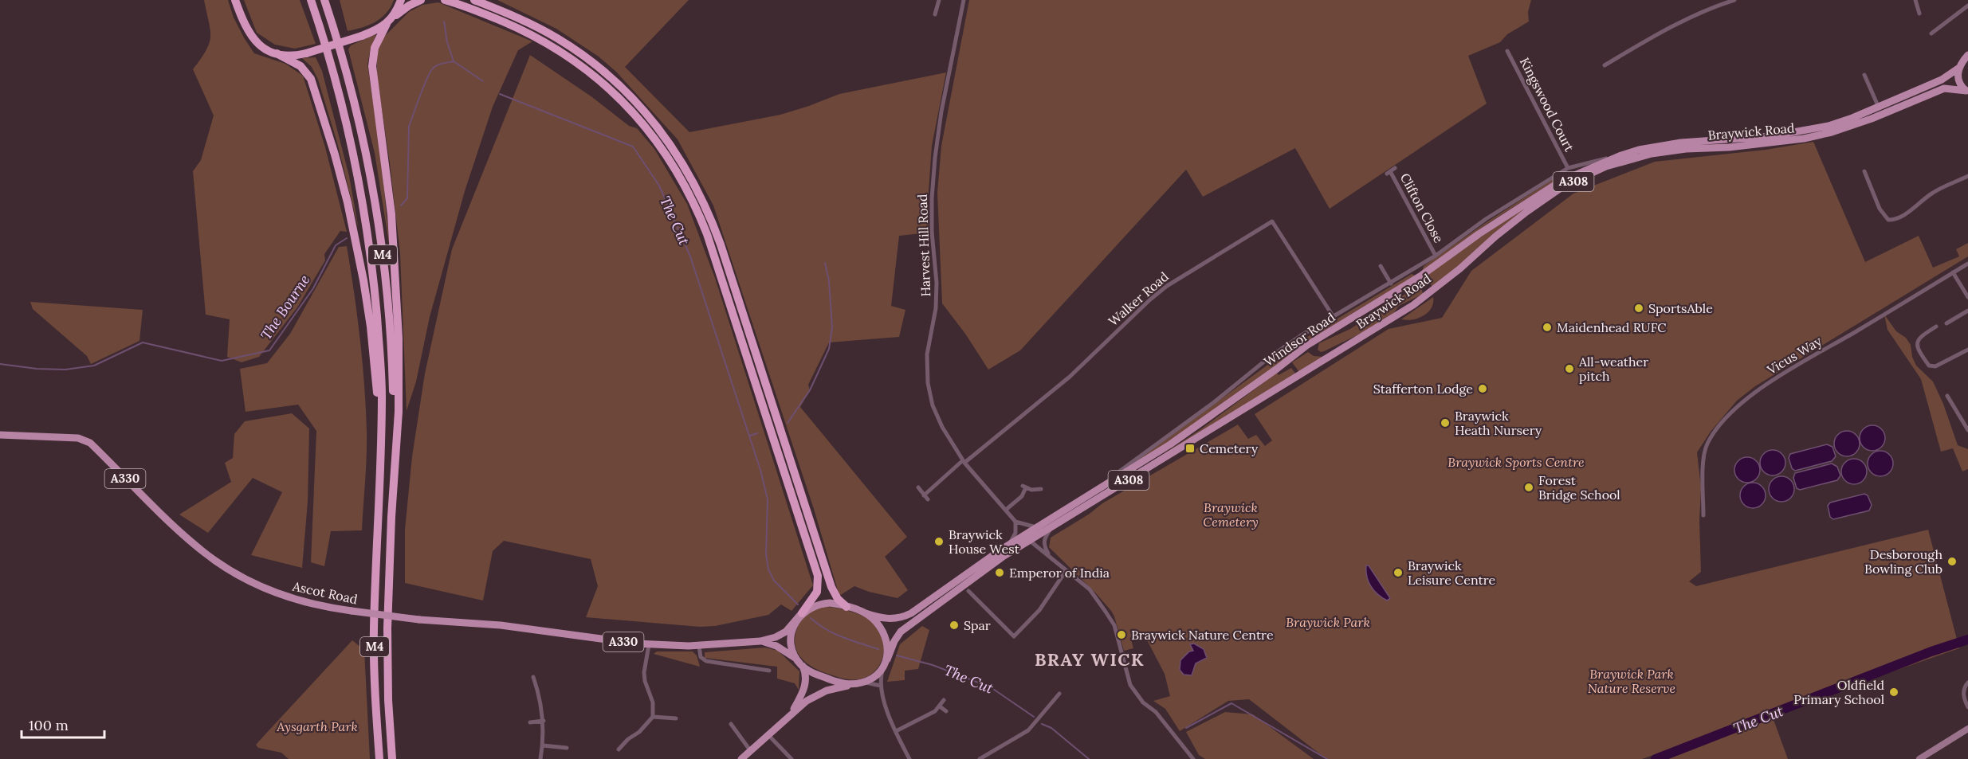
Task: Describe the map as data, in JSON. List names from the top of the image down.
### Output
{
  "streets": {
    "highway": ["M4"],
    "main road": [
      "Braywick Road",
      "A308",
      "Windsor Road",
      "A330",
      "Ascot Road"
    ],
    "street": [
      "Kingswood Court",
      "Clifton Close",
      "Harvest Hill Road",
      "Walker Road",
      "Vicus Way"
    ]
  },
  "crossings": [
    ["Kingswood Court", "Braywick Road"],
    ["Braywick Road", "A308"],
    ["Braywick Road", "Clifton Close"],
    ["Braywick Road", "Walker Road"],
    ["Braywick Road", "Windsor Road"],
    ["Braywick Road", "Ascot Road"],
    ["Harvest Hill Road", "Walker Road"],
    ["Windsor Road", "Ascot Road"]
  ],
  "districts": ["BRAY WICK"],
  "water": ["The Cut", "The Bourne"],
  "parks": [
    "Braywick Sports Centre",
    "Braywick Cemetery",
    "Braywick Park",
    "Braywick Park Nature Reserve",
    "Aysgarth Park"
  ],
  "places": {
    "other": [
      "SportsAble",
      "Maidenhead RUFC",
      "All-weather pitch",
      "Stafferton Lodge",
      "Braywick Heath Nursery",
      "Forest Bridge School",
      "Braywick House West",
      "Desborough Bowling Club",
      "Emperor of India",
      "Braywick Leisure Centre",
      "Spar",
      "Braywick Nature Centre",
      "Oldfield Primary School"
    ],
    "transit": ["Cemetery"]
  },
  "scale_bar": "100 m"
}
